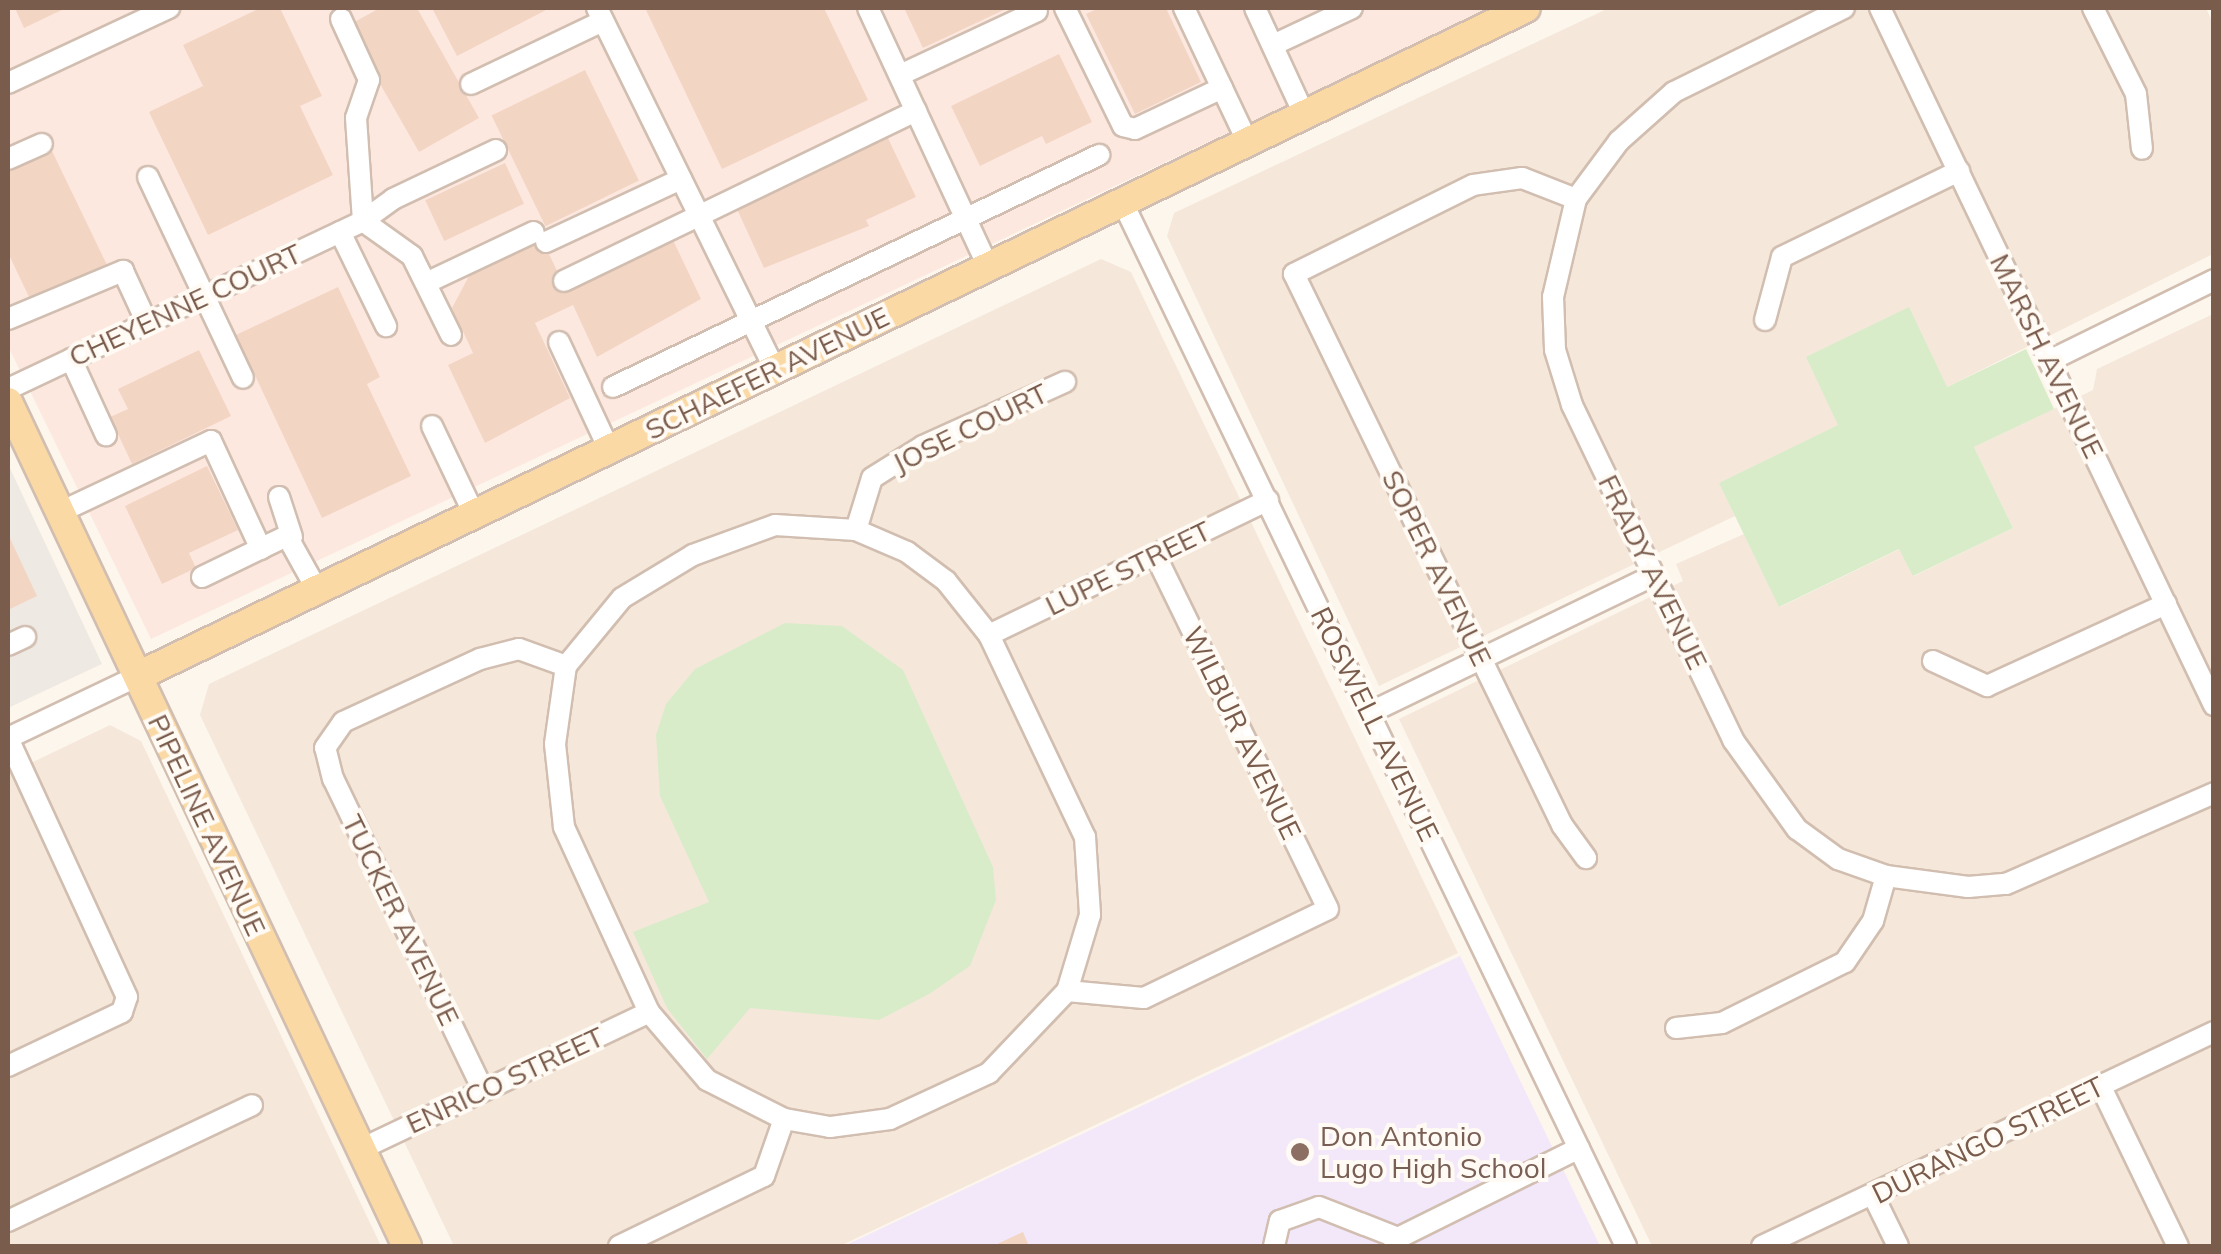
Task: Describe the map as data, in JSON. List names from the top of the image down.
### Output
{
  "streets": {
    "main road": ["SCHAEFER AVENUE", "PIPELINE AVENUE"],
    "street": [
      "CHEYENNE COURT",
      "MARSH AVENUE",
      "JOSE COURT",
      "LUPE STREET",
      "SOPER AVENUE",
      "FRADY AVENUE",
      "ROSWELL AVENUE",
      "WILBUR AVENUE",
      "TUCKER AVENUE",
      "ENRICO STREET",
      "DURANGO STREET"
    ]
  },
  "crossings": [
    ["CHEYENNE COURT", "PIPELINE AVENUE"],
    ["SCHAEFER AVENUE", "ROSWELL AVENUE"],
    ["SCHAEFER AVENUE", "PIPELINE AVENUE"],
    ["LUPE STREET", "ROSWELL AVENUE"],
    ["LUPE STREET", "WILBUR AVENUE"],
    ["SOPER AVENUE", "FRADY AVENUE"],
    ["PIPELINE AVENUE", "ENRICO STREET"],
    ["TUCKER AVENUE", "ENRICO STREET"]
  ],
  "places": ["Don Antonio Lugo High School"]
}
